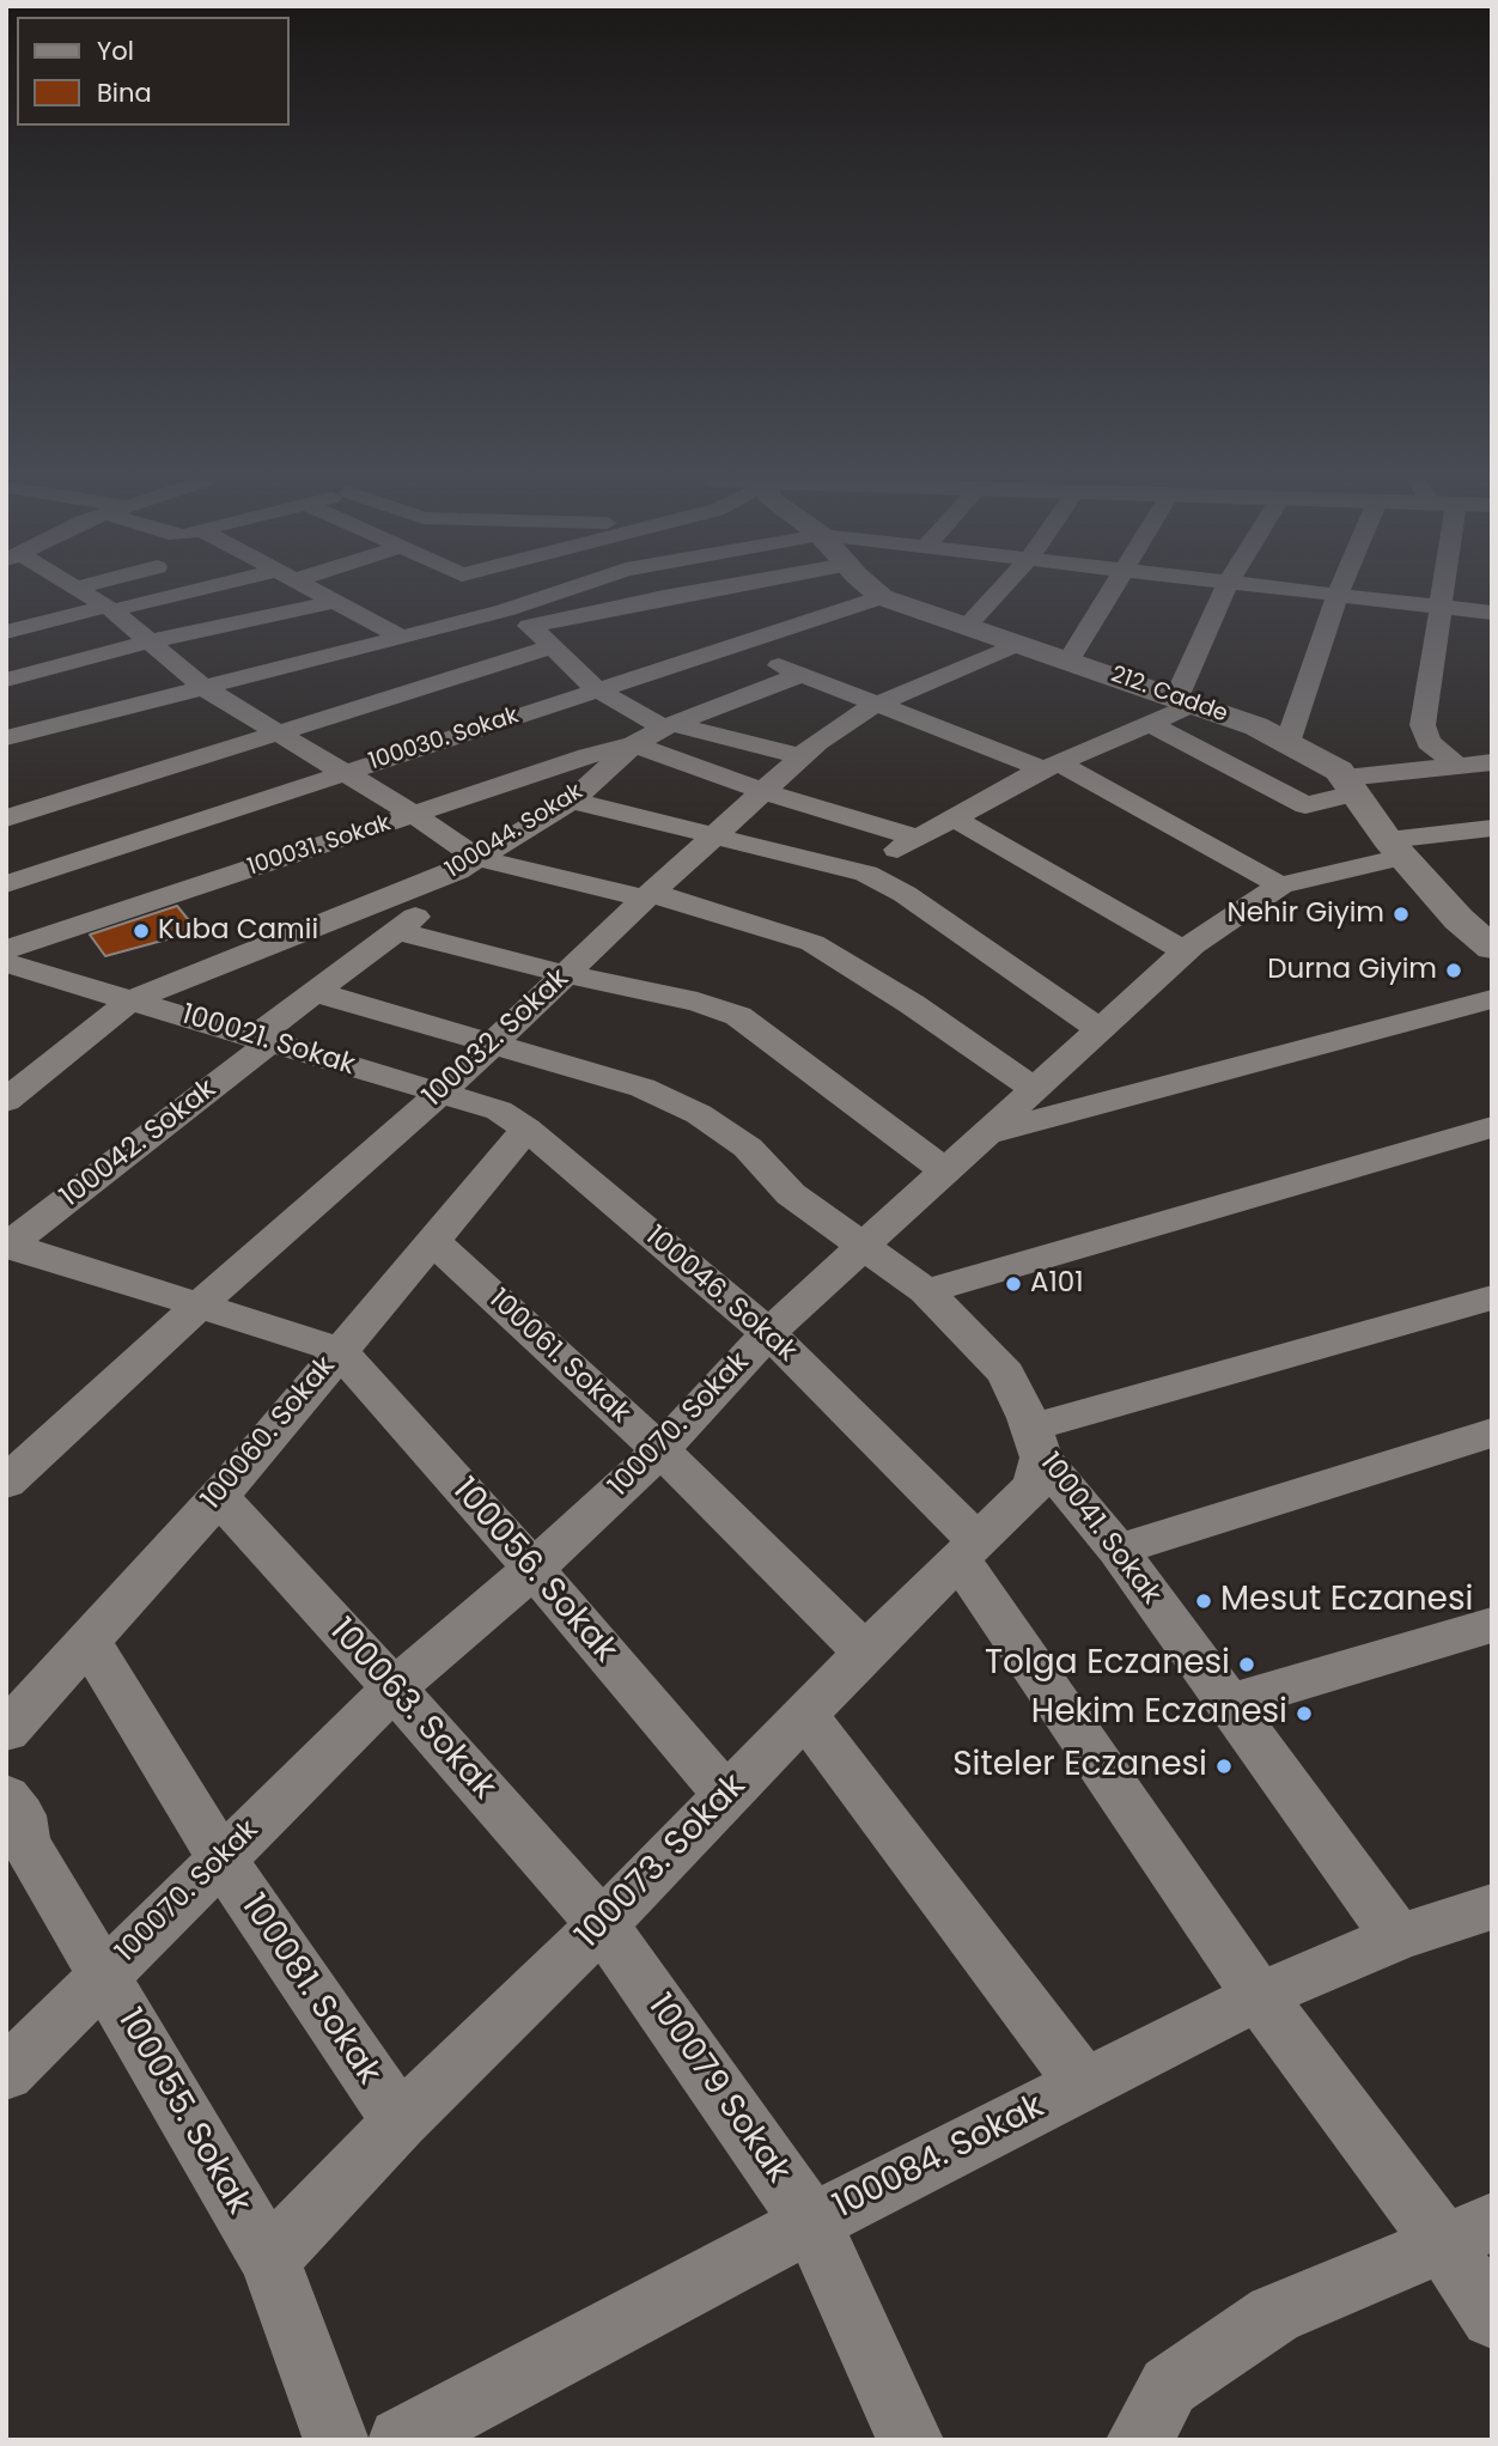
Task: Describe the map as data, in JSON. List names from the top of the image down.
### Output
{
  "streets": {
    "street": [
      "212. Cadde",
      "100030. Sokak",
      "100044. Sokak",
      "100031. Sokak",
      "100032. Sokak",
      "100021. Sokak",
      "100042. Sokak",
      "100046. Sokak",
      "100061. Sokak",
      "100070. Sokak",
      "100060. Sokak",
      "100041. Sokak",
      "100056. Sokak",
      "100063. Sokak",
      "100073. Sokak",
      "100081. Sokak",
      "100079 Sokak",
      "100055. Sokak",
      "100084. Sokak"
    ]
  },
  "crossings": [
    ["212. Cadde", "100030. Sokak"],
    ["212. Cadde", "100032. Sokak"],
    ["212. Cadde", "100070. Sokak"],
    ["100044. Sokak", "100031. Sokak"],
    ["100044. Sokak", "100021. Sokak"],
    ["100044. Sokak", "100042. Sokak"],
    ["100031. Sokak", "100021. Sokak"],
    ["100032. Sokak", "100021. Sokak"],
    ["100032. Sokak", "100041. Sokak"],
    ["100021. Sokak", "100042. Sokak"],
    ["100021. Sokak", "100046. Sokak"],
    ["100021. Sokak", "100060. Sokak"],
    ["100042. Sokak", "100041. Sokak"],
    ["100046. Sokak", "100070. Sokak"],
    ["100046. Sokak", "100060. Sokak"],
    ["100046. Sokak", "100073. Sokak"],
    ["100046. Sokak", "100084. Sokak"],
    ["100061. Sokak", "100070. Sokak"],
    ["100061. Sokak", "100060. Sokak"],
    ["100061. Sokak", "100073. Sokak"],
    ["100070. Sokak", "100041. Sokak"],
    ["100070. Sokak", "100056. Sokak"],
    ["100070. Sokak", "100063. Sokak"],
    ["100070. Sokak", "100081. Sokak"],
    ["100070. Sokak", "100055. Sokak"],
    ["100060. Sokak", "100056. Sokak"],
    ["100060. Sokak", "100063. Sokak"],
    ["100060. Sokak", "100081. Sokak"],
    ["100041. Sokak", "100073. Sokak"],
    ["100041. Sokak", "100084. Sokak"],
    ["100056. Sokak", "100073. Sokak"],
    ["100063. Sokak", "100073. Sokak"],
    ["100063. Sokak", "100079 Sokak"],
    ["100073. Sokak", "100081. Sokak"],
    ["100073. Sokak", "100079 Sokak"],
    ["100073. Sokak", "100055. Sokak"],
    ["100079 Sokak", "100084. Sokak"]
  ],
  "places": [
    "Nehir Giyim",
    "Kuba Camii",
    "Durna Giyim",
    "A101",
    "Mesut Eczanesi",
    "Tolga Eczanesi",
    "Hekim Eczanesi",
    "Siteler Eczanesi"
  ],
  "legend": ["Yol", "Bina"]
}
